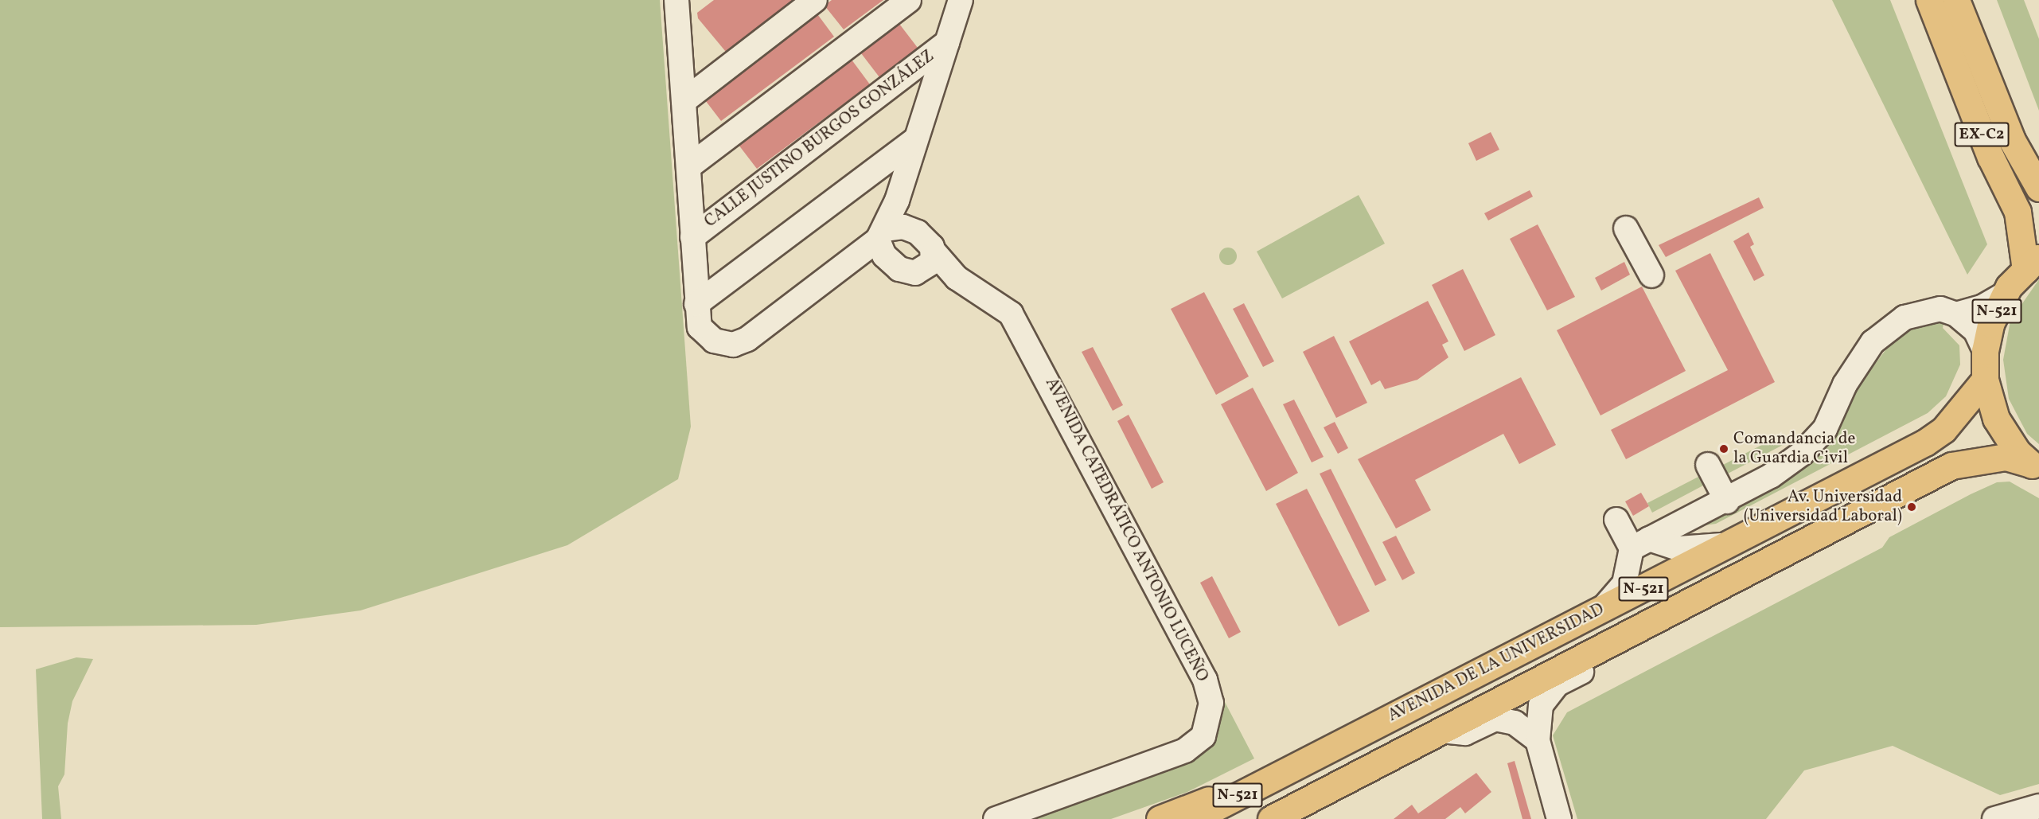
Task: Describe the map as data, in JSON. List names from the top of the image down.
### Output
{
  "streets": {
    "highway": ["EX-C2", "N-521", "AVENIDA DE LA UNIVERSIDAD"],
    "street": ["CALLE JUSTINO BURGOS GONZÁLEZ", "AVENIDA CATEDRÁTICO ANTONIO LUCEÑO"]
  },
  "crossings": [
    ["EX-C2", "N-521"],
    ["N-521", "AVENIDA DE LA UNIVERSIDAD"]
  ],
  "places": ["Comandancia de la Guardia Civil", "Av. Universidad (Universidad Laboral)"]
}
